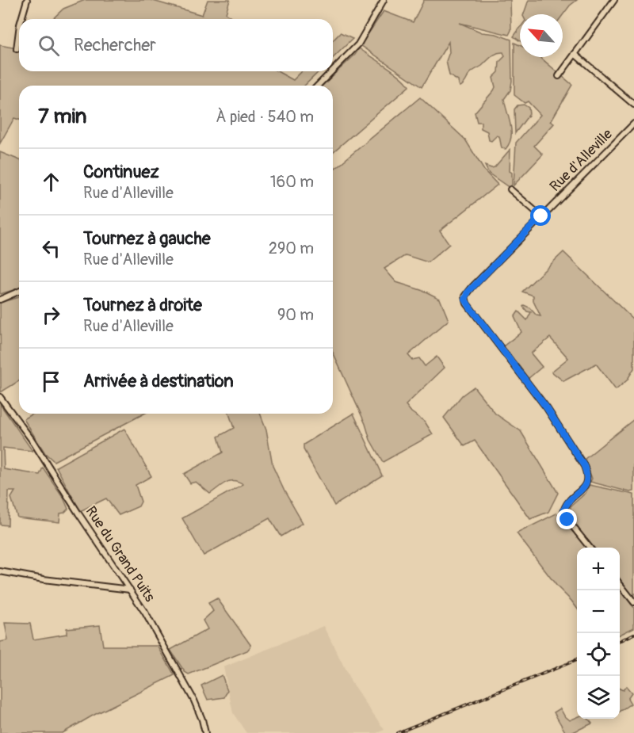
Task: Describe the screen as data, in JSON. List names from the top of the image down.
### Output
{
  "streets": {
    "street": ["Rue d'Alleville", "Rue du Grand Puits"]
  },
  "north": "top left",
  "page": {
    "search": "Rechercher",
    "heading": ["7 min", "À pied · 540 m"],
    "list": [
      ["Continuez", "Rue d'Alleville", "160 m"],
      ["Tournez à gauche", "Rue d'Alleville", "290 m"],
      ["Tournez à droite", "Rue d'Alleville", "90 m"],
      "Arrivée à destination"
    ],
    "map_buttons": ["+", "−"]
  }
}
